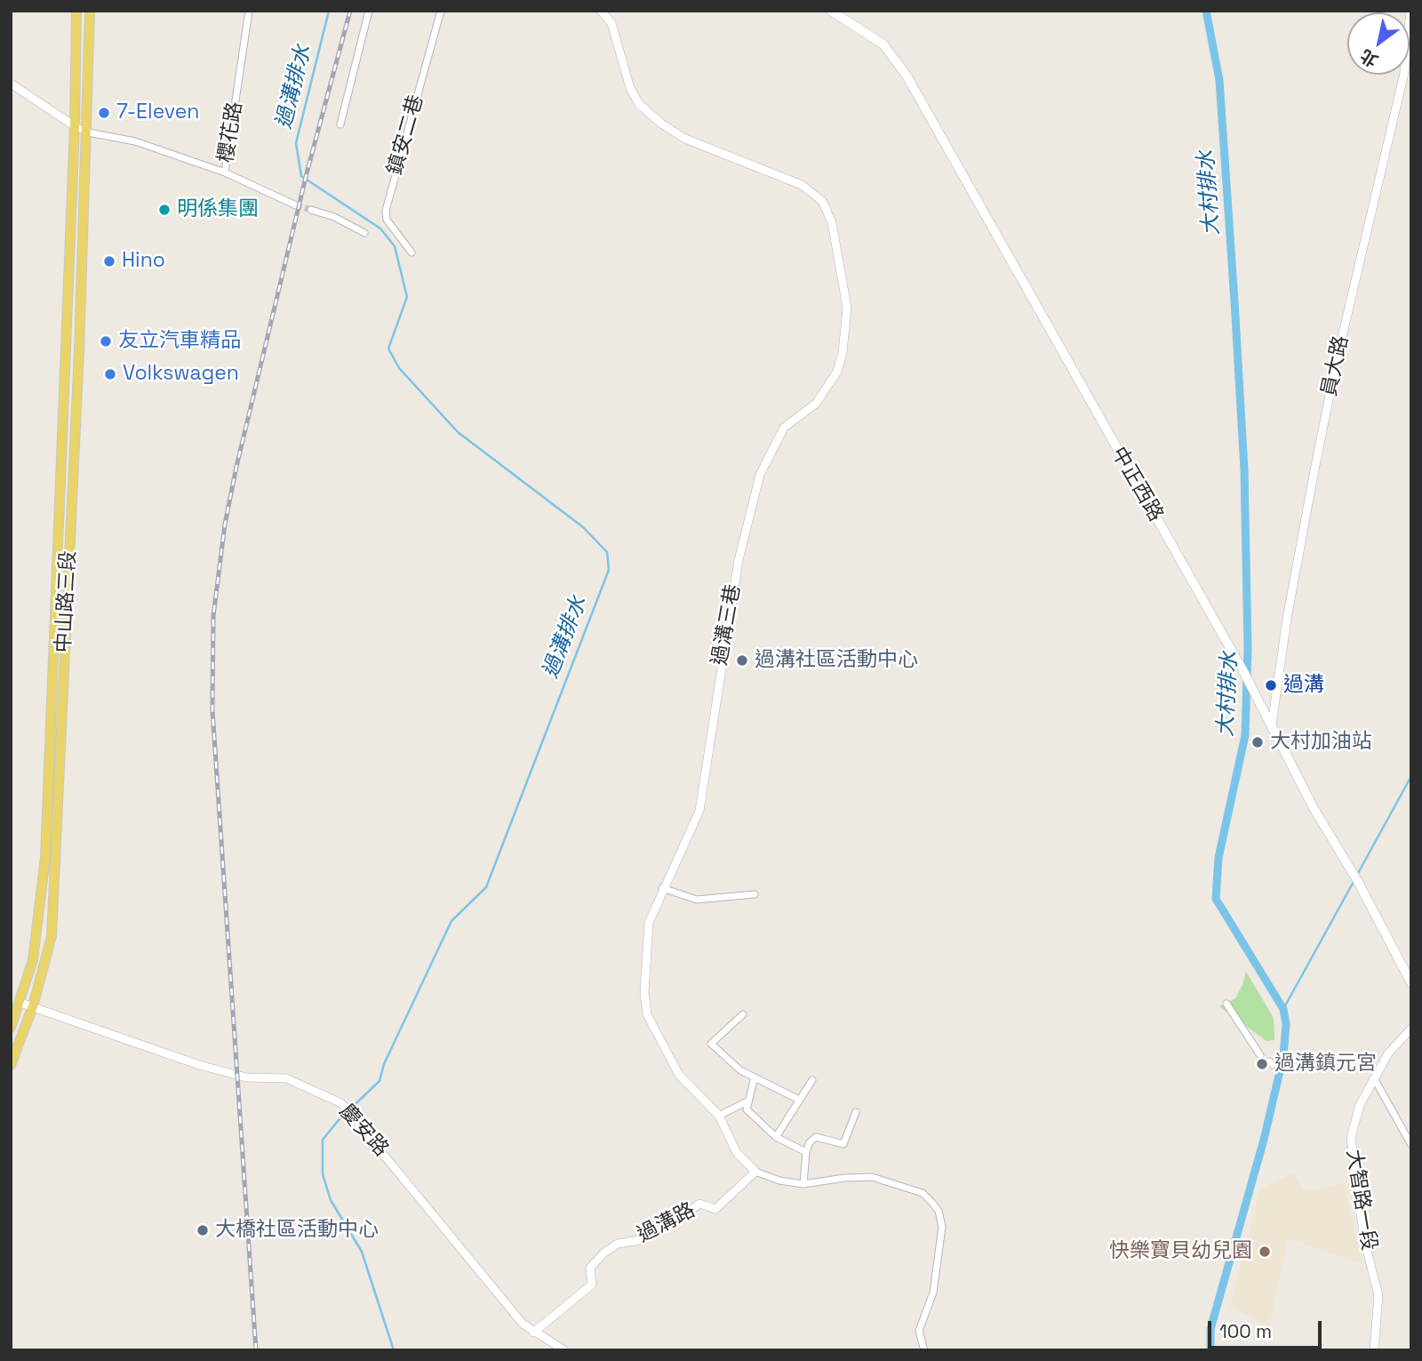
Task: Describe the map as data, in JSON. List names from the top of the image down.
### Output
{
  "streets": {
    "main road": ["中正西路", "中山路三段"],
    "street": [
      "櫻花路",
      "鎮安二巷",
      "員大路",
      "過溝三巷",
      "慶安路",
      "大智路一段",
      "過溝路"
    ]
  },
  "crossings": [
    ["櫻花路", "中山路三段"],
    ["員大路", "中正西路"],
    ["中山路三段", "慶安路"],
    ["過溝三巷", "過溝路"],
    ["慶安路", "過溝路"]
  ],
  "water": ["過溝排水", "大村排水"],
  "places": [
    "7-Eleven",
    "明係集團",
    "Hino",
    "友立汽車精品",
    "Volkswagen",
    "過溝社區活動中心",
    "過溝",
    "大村加油站",
    "過溝鎮元宮",
    "大橋社區活動中心",
    "快樂寶貝幼兒園"
  ],
  "scale_bar": "100 m",
  "north": "bottom left"
}
